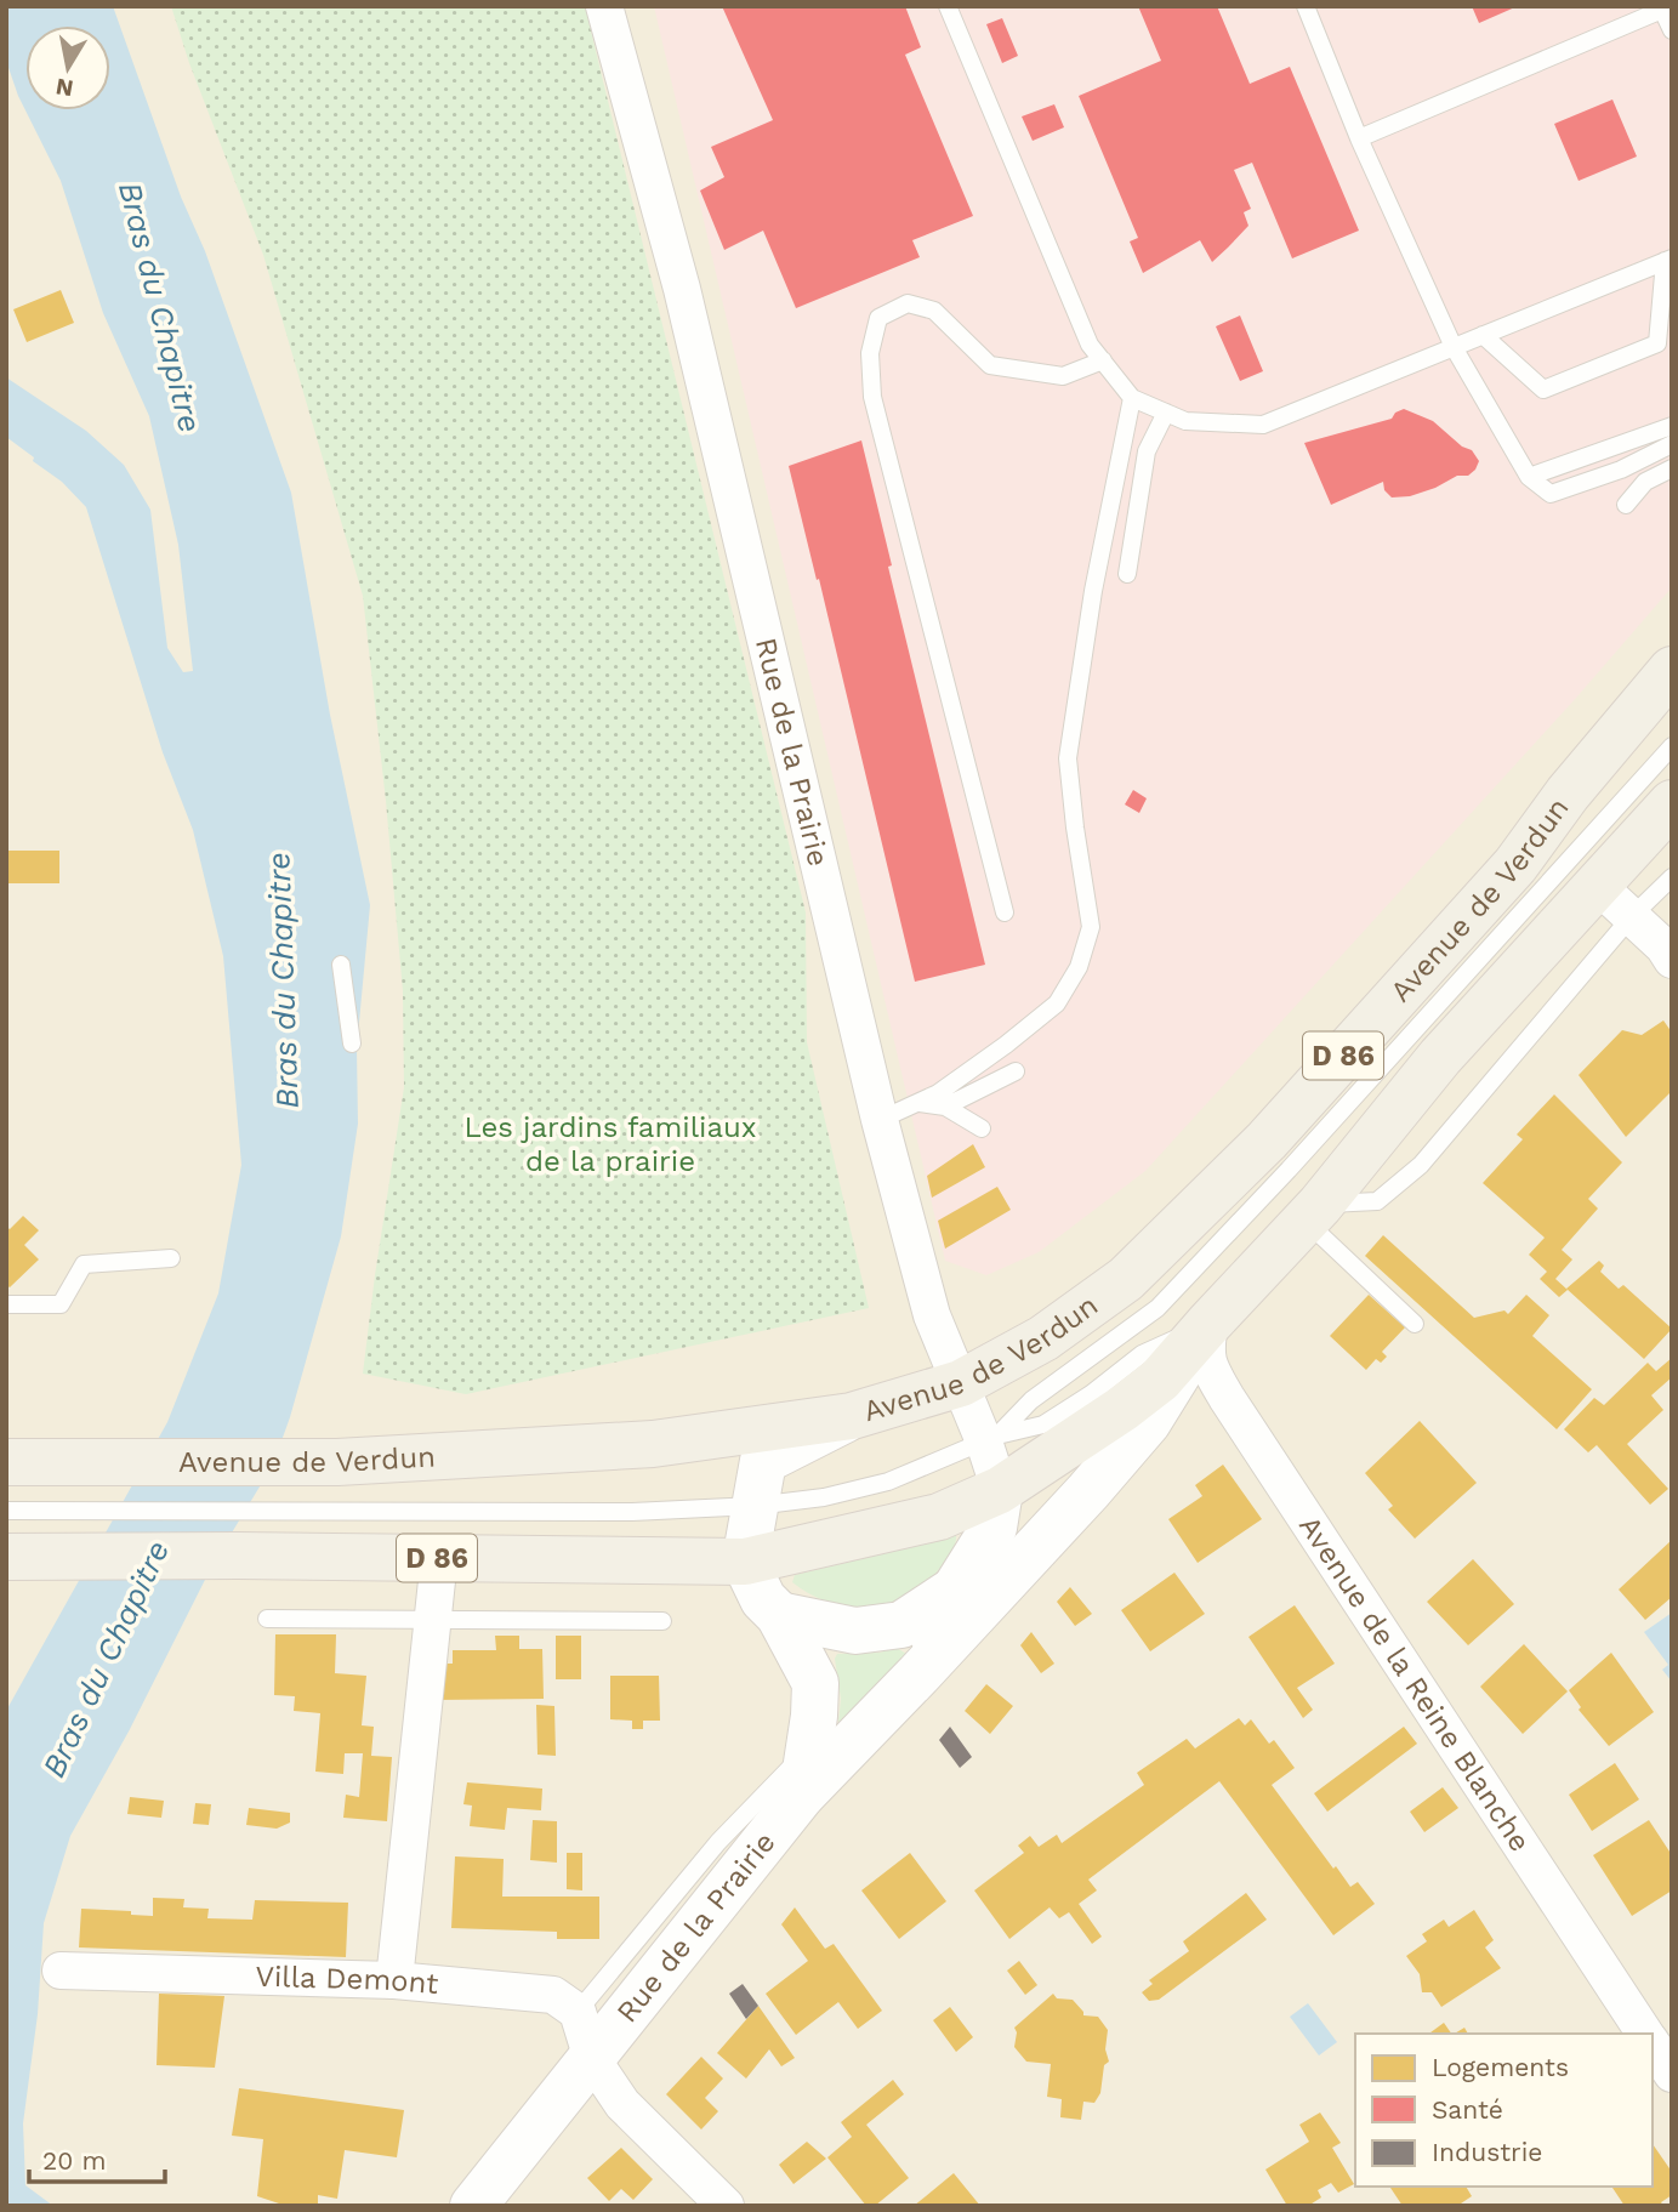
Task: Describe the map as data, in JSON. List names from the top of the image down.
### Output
{
  "streets": {
    "main road": ["Avenue de Verdun", "D 86"],
    "street": ["Rue de la Prairie", "Avenue de la Reine Blanche", "Villa Demont"]
  },
  "crossings": [
    ["Rue de la Prairie", "Avenue de Verdun"],
    ["Rue de la Prairie", "Avenue de la Reine Blanche"],
    ["Avenue de Verdun", "Avenue de la Reine Blanche"]
  ],
  "water": ["Bras du Chapitre"],
  "parks": ["Les jardins familiaux de la prairie"],
  "legend": ["Logements", "Santé", "Industrie"],
  "scale_bar": "20 m",
  "north": "bottom"
}
